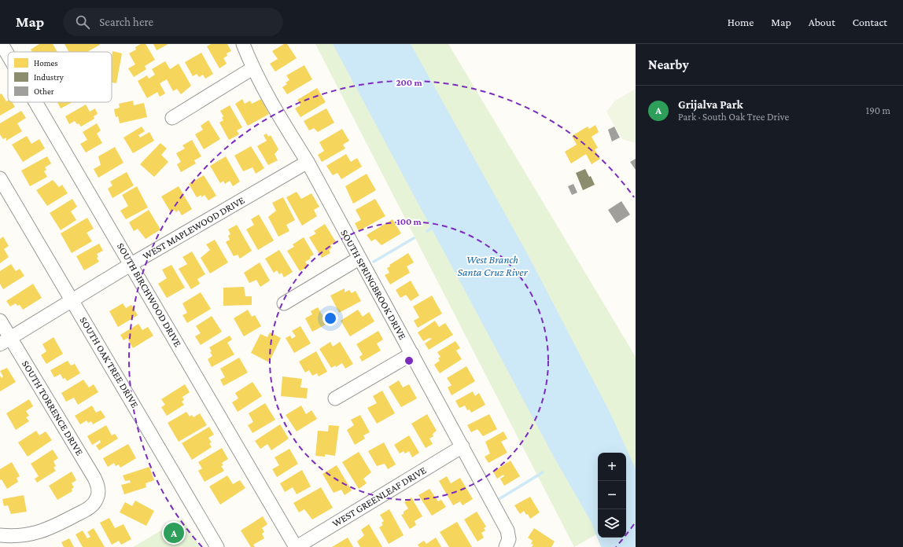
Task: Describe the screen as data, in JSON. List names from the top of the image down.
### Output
{
  "streets": {
    "street": [
      "WEST MAPLEWOOD DRIVE",
      "SOUTH SPRINGBROOK DRIVE",
      "SOUTH BIRCHWOOD DRIVE",
      "SOUTH OAK TREE DRIVE",
      "SOUTH TORRENCE DRIVE",
      "WEST GREENLEAF DRIVE"
    ]
  },
  "crossings": [
    ["WEST MAPLEWOOD DRIVE", "SOUTH SPRINGBROOK DRIVE"],
    ["WEST MAPLEWOOD DRIVE", "SOUTH BIRCHWOOD DRIVE"],
    ["WEST MAPLEWOOD DRIVE", "SOUTH OAK TREE DRIVE"],
    ["WEST MAPLEWOOD DRIVE", "SOUTH TORRENCE DRIVE"],
    ["SOUTH SPRINGBROOK DRIVE", "WEST GREENLEAF DRIVE"],
    ["SOUTH BIRCHWOOD DRIVE", "WEST GREENLEAF DRIVE"]
  ],
  "water": ["West Branch Santa Cruz River"],
  "legend": ["Homes", "Industry", "Other"],
  "page": {
    "header": "Map",
    "search": "Search here",
    "nav": [
      "Home",
      "Map",
      "About",
      "Contact"
    ],
    "heading": "Nearby",
    "list": [
      {
        "mark": "A",
        "name": "Grijalva Park",
        "note": "Park · South Oak Tree Drive",
        "value": "190 m"
      }
    ],
    "map_buttons": ["+", "−"],
    "pins": "A"
  },
  "rings": ["200 m", "100 m"]
}
